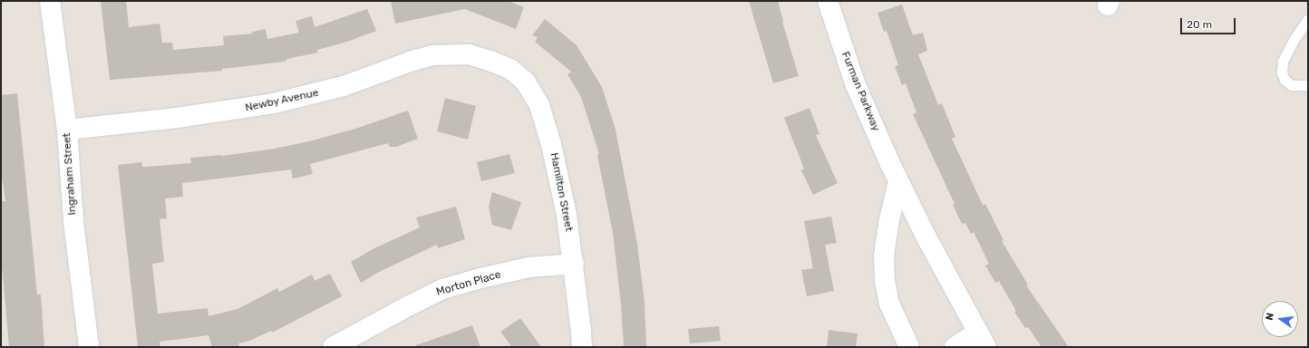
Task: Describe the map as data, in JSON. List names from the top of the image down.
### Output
{
  "streets": {
    "street": [
      "Furman Parkway",
      "Newby Avenue",
      "Ingraham Street",
      "Hamilton Street",
      "Morton Place"
    ]
  },
  "crossings": [
    ["Newby Avenue", "Ingraham Street"],
    ["Newby Avenue", "Hamilton Street"],
    ["Hamilton Street", "Morton Place"]
  ],
  "scale_bar": "20 m",
  "north": "left"
}
